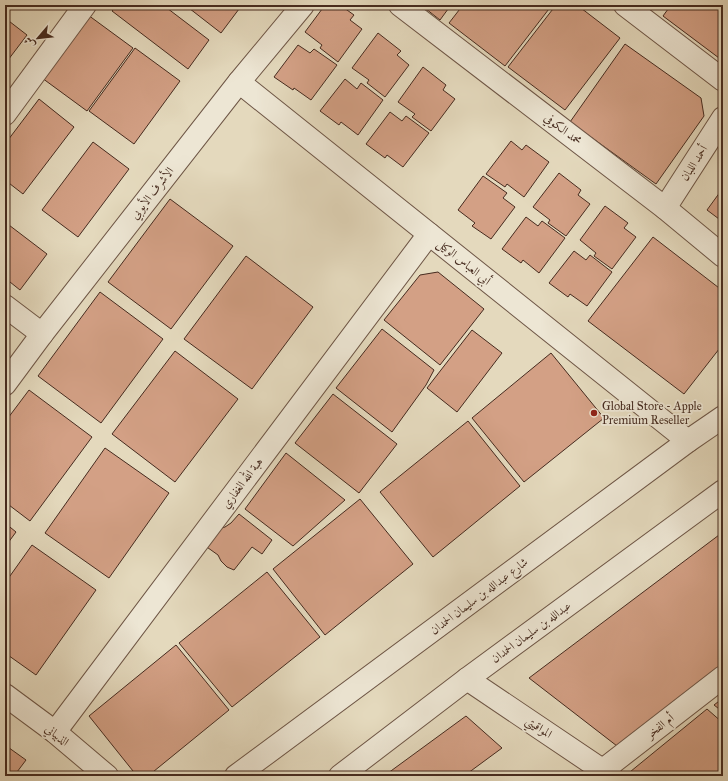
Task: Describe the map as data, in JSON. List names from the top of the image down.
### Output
{
  "streets": {
    "street": [
      "محمد الكوفي",
      "أحمد اللبان",
      "الأشرف الأيوبي",
      "أبي العباس الوكيل",
      "هبة الله الغفاري",
      "شارع عبدالله بن سليمان الحمدان",
      "عبدالله بن سليمان الحمدان",
      "أم الفخر",
      "المواقيتي",
      "الذبياني"
    ]
  },
  "crossings": [
    ["محمد الكوفي", "أحمد اللبان"],
    ["الأشرف الأيوبي", "أبي العباس الوكيل"],
    ["أبي العباس الوكيل", "هبة الله الغفاري"],
    ["أبي العباس الوكيل", "شارع عبدالله بن سليمان الحمدان"],
    ["هبة الله الغفاري", "الذبياني"],
    ["عبدالله بن سليمان الحمدان", "المواقيتي"],
    ["أم الفخر", "المواقيتي"]
  ],
  "places": ["Global Store - Apple Premium Reseller"],
  "north": "bottom left"
}
